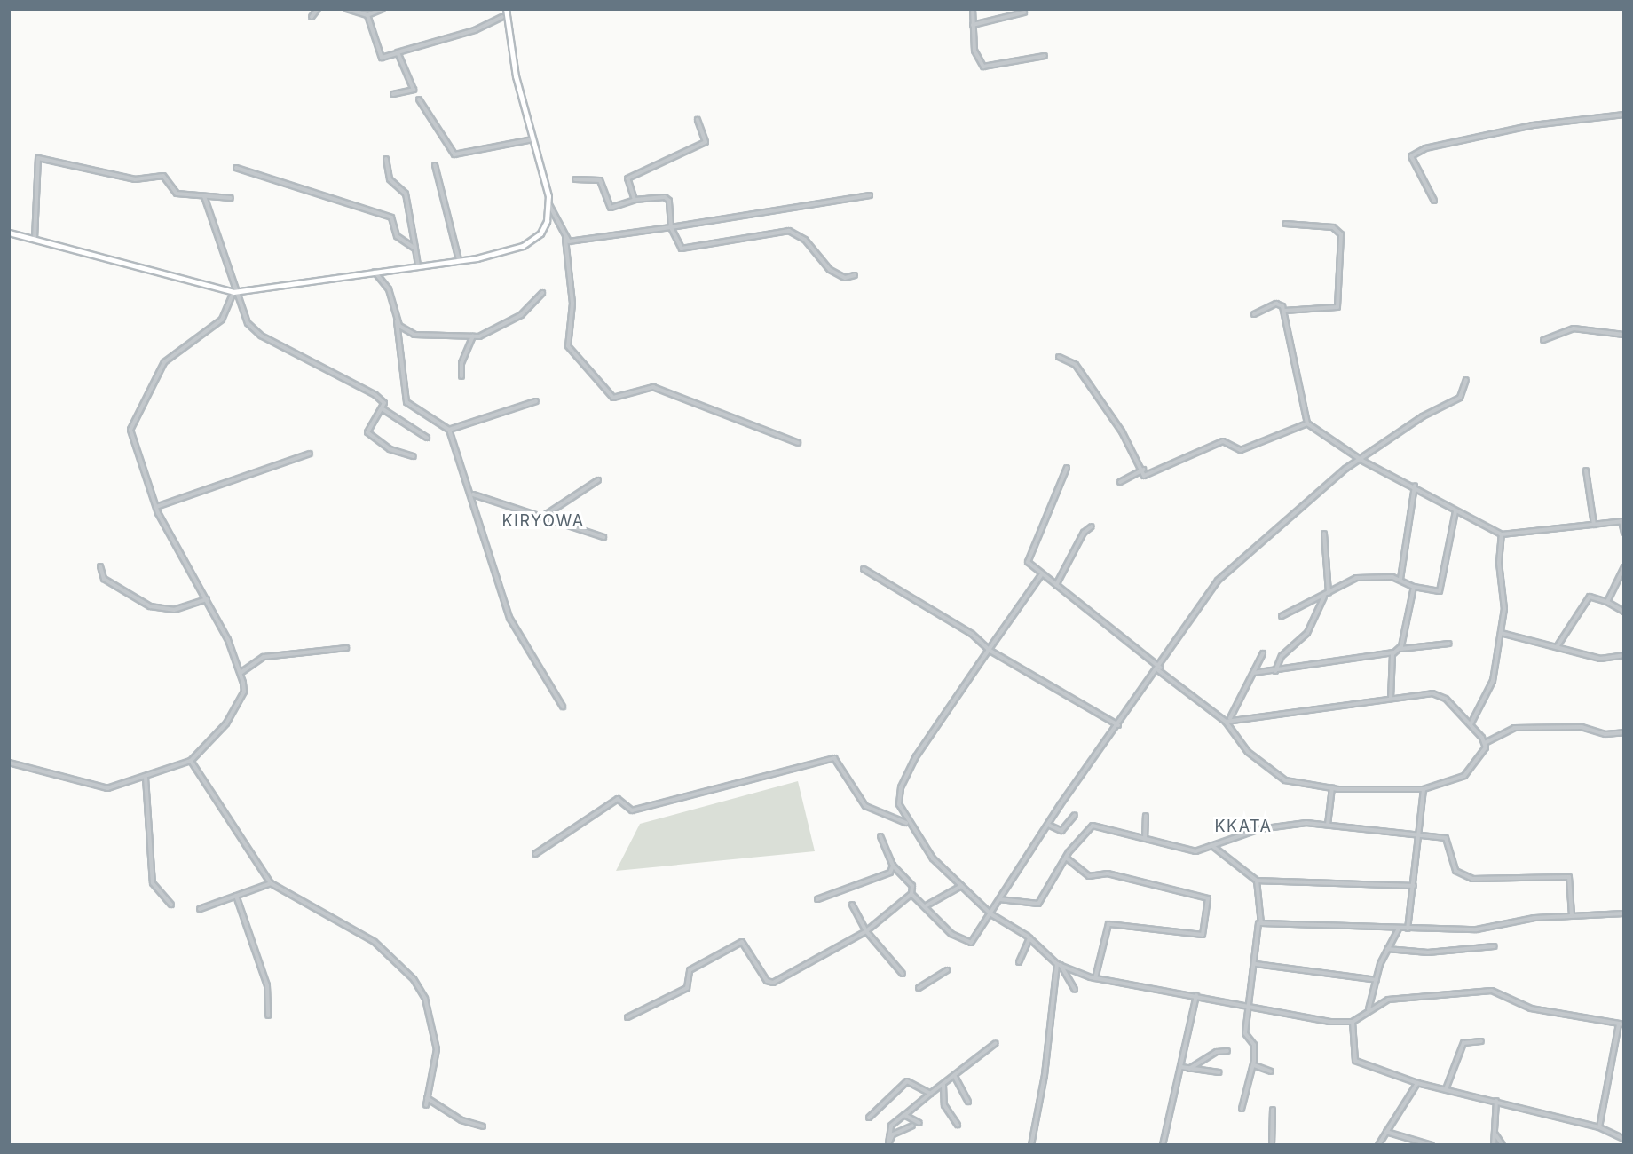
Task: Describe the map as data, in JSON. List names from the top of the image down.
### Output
{
  "districts": ["KIRYOWA", "KKATA"]
}
